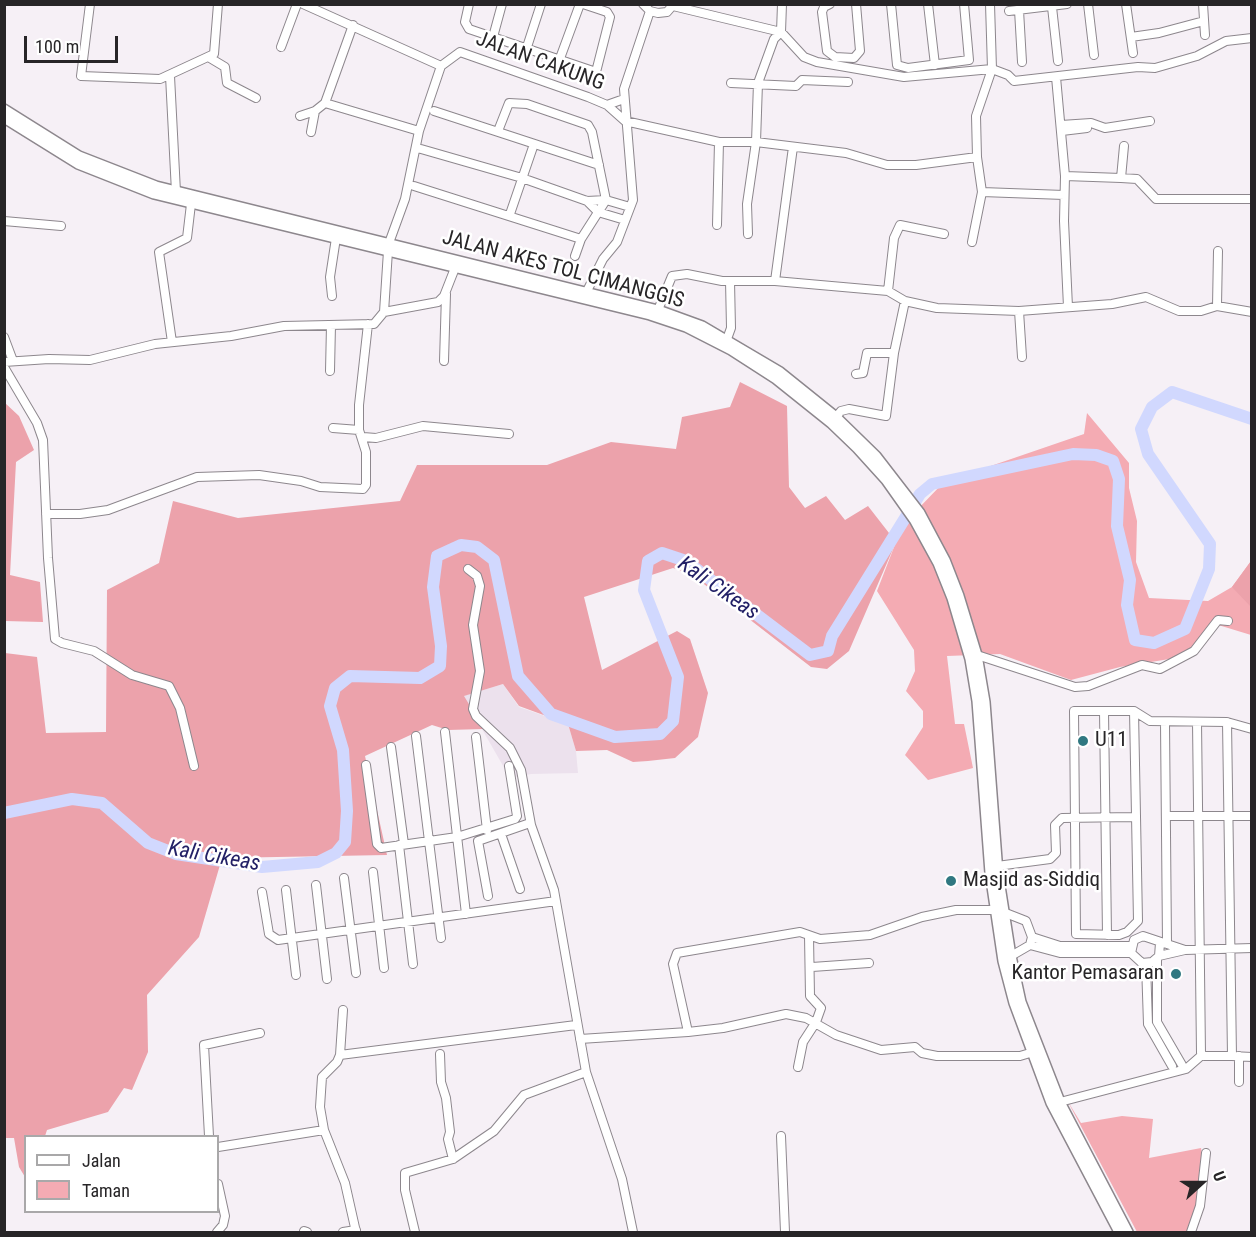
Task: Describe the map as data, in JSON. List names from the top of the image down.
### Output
{
  "streets": {
    "main road": ["JALAN AKES TOL CIMANGGIS"],
    "street": ["JALAN CAKUNG"]
  },
  "water": ["Kali Cikeas"],
  "places": ["U11", "Masjid as-Siddiq", "Kantor Pemasaran"],
  "legend": ["Jalan", "Taman"],
  "scale_bar": "100 m",
  "north": "right"
}
